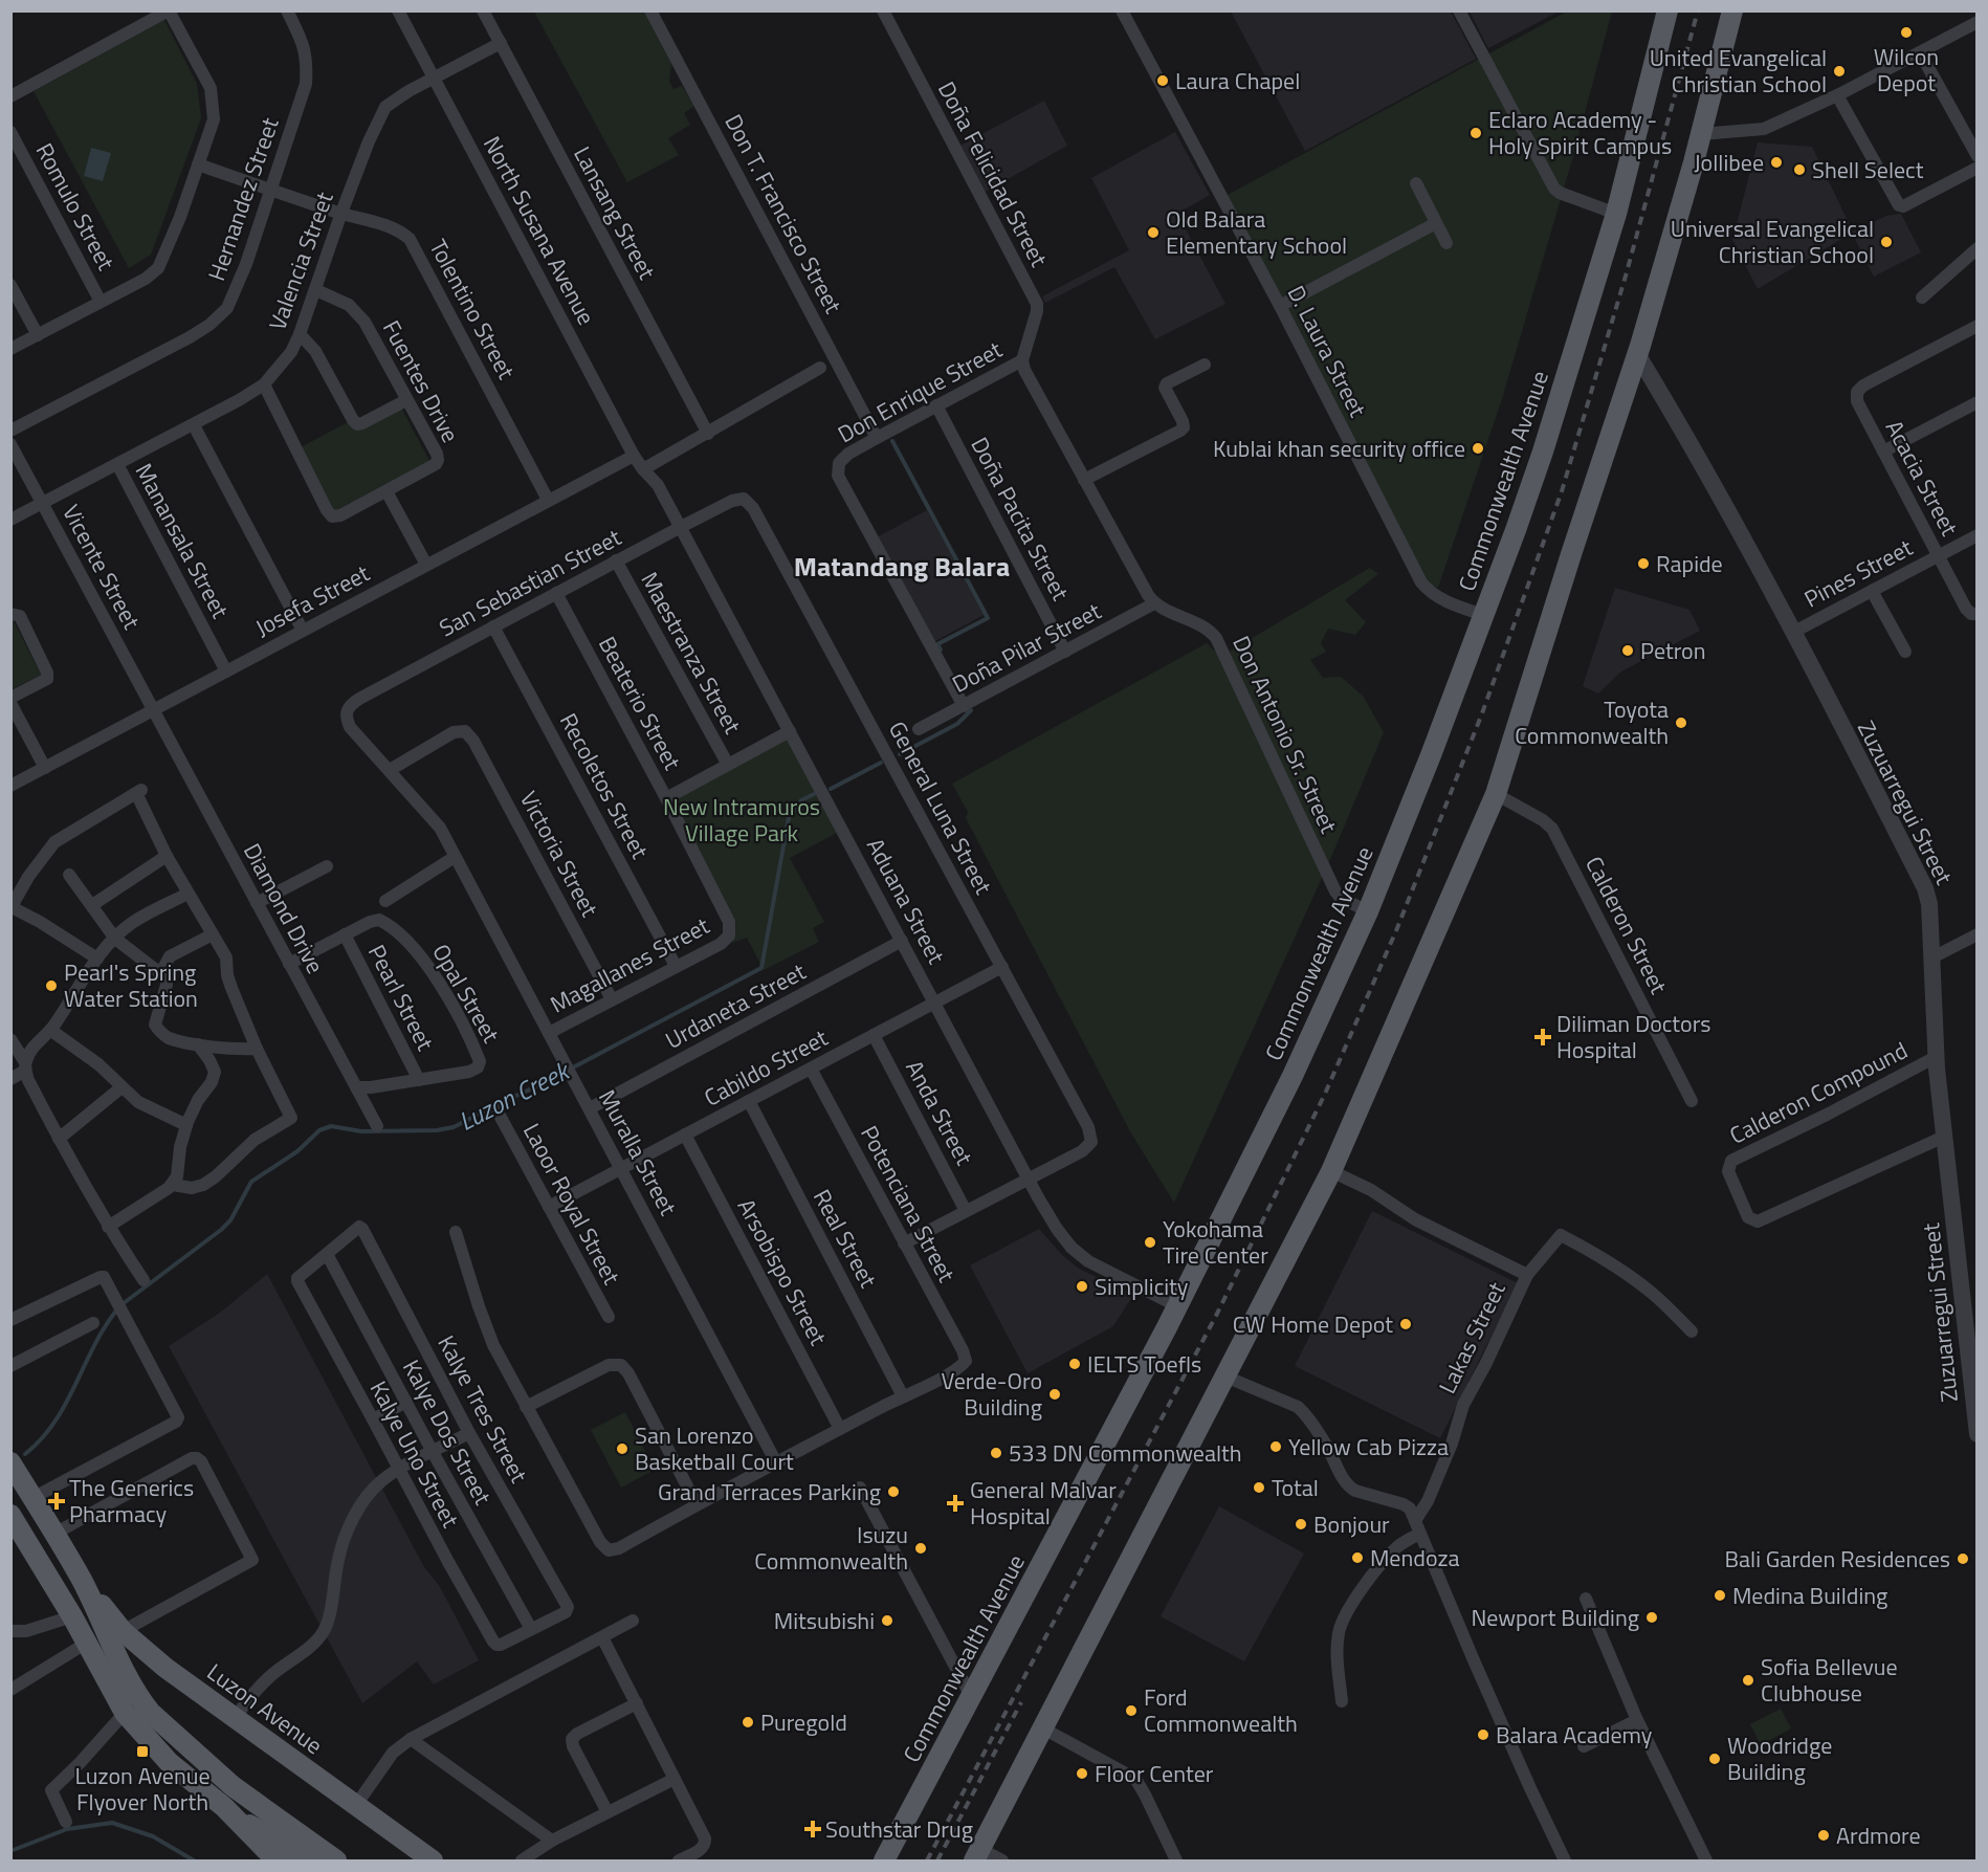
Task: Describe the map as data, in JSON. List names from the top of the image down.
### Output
{
  "streets": {
    "main road": ["Commonwealth Avenue", "Luzon Avenue"],
    "street": [
      "Doña Felicidad Street",
      "Hernandez Street",
      "Romulo Street",
      "Lansang Street",
      "Don T. Francisco Street",
      "North Susana Avenue",
      "Valencia Street",
      "Tolentino Street",
      "D. Laura Street",
      "Fuentes Drive",
      "Don Enrique Street",
      "Acacia Street",
      "Doña Pacita Street",
      "Manansala Street",
      "Vicente Street",
      "Pines Street",
      "San Sebastian Street",
      "Josefa Street",
      "Doña Pilar Street",
      "Maestranza Street",
      "Beaterio Street",
      "Don Antonio Sr. Street",
      "Recoletos Street",
      "Zuzuarregui Street",
      "General Luna Street",
      "Victoria Street",
      "Aduana Street",
      "Diamond Drive",
      "Calderon Street",
      "Magallanes Street",
      "Opal Street",
      "Pearl Street",
      "Urdaneta Street",
      "Cabildo Street",
      "Calderon Compound",
      "Anda Street",
      "Muralla Street",
      "Laoor Royal Street",
      "Potenciana Street",
      "Real Street",
      "Arsobispo Street",
      "Lakas Street",
      "Kalye Tres Street",
      "Kalye Dos Street",
      "Kalye Uno Street"
    ]
  },
  "crossings": [
    ["Doña Felicidad Street", "Don Enrique Street"],
    ["Hernandez Street", "Tolentino Street"],
    ["Lansang Street", "Valencia Street"],
    ["Don T. Francisco Street", "Don Enrique Street"],
    ["North Susana Avenue", "Valencia Street"],
    ["North Susana Avenue", "Josefa Street"],
    ["North Susana Avenue", "Aduana Street"],
    ["Valencia Street", "Tolentino Street"],
    ["Valencia Street", "Fuentes Drive"],
    ["Valencia Street", "Manansala Street"],
    ["Valencia Street", "Vicente Street"],
    ["Tolentino Street", "Josefa Street"],
    ["D. Laura Street", "Commonwealth Avenue"],
    ["Don Enrique Street", "Doña Pacita Street"],
    ["Don Enrique Street", "Doña Pilar Street"],
    ["Acacia Street", "Pines Street"],
    ["Commonwealth Avenue", "Don Antonio Sr. Street"],
    ["Commonwealth Avenue", "Aduana Street"],
    ["Doña Pacita Street", "Doña Pilar Street"],
    ["Manansala Street", "Josefa Street"],
    ["Vicente Street", "Josefa Street"],
    ["Vicente Street", "Diamond Drive"],
    ["Pines Street", "Zuzuarregui Street"],
    ["San Sebastian Street", "Maestranza Street"],
    ["San Sebastian Street", "Beaterio Street"],
    ["San Sebastian Street", "Recoletos Street"],
    ["San Sebastian Street", "General Luna Street"],
    ["San Sebastian Street", "Aduana Street"],
    ["San Sebastian Street", "Muralla Street"],
    ["Josefa Street", "Diamond Drive"],
    ["Doña Pilar Street", "Don Antonio Sr. Street"],
    ["Beaterio Street", "Magallanes Street"],
    ["Recoletos Street", "Magallanes Street"],
    ["Zuzuarregui Street", "Calderon Compound"],
    ["General Luna Street", "Aduana Street"],
    ["General Luna Street", "Cabildo Street"],
    ["Victoria Street", "Magallanes Street"],
    ["Victoria Street", "Muralla Street"],
    ["Aduana Street", "Urdaneta Street"],
    ["Aduana Street", "Cabildo Street"],
    ["Magallanes Street", "Muralla Street"],
    ["Opal Street", "Pearl Street"],
    ["Urdaneta Street", "Muralla Street"],
    ["Cabildo Street", "Anda Street"],
    ["Cabildo Street", "Muralla Street"],
    ["Cabildo Street", "Laoor Royal Street"],
    ["Cabildo Street", "Potenciana Street"],
    ["Cabildo Street", "Real Street"],
    ["Cabildo Street", "Arsobispo Street"],
    ["Potenciana Street", "Real Street"],
    ["Kalye Tres Street", "Kalye Dos Street"],
    ["Kalye Tres Street", "Kalye Uno Street"],
    ["Kalye Dos Street", "Kalye Uno Street"]
  ],
  "districts": ["Matandang Balara"],
  "water": ["Luzon Creek"],
  "parks": ["New Intramuros Village Park"],
  "places": {
    "other": [
      "Wilcon Depot",
      "United Evangelical Christian School",
      "Laura Chapel",
      "Eclaro Academy - Holy Spirit Campus",
      "Jollibee",
      "Shell Select",
      "Old Balara Elementary School",
      "Universal Evangelical Christian School",
      "Kublai khan security office",
      "Rapide",
      "Petron",
      "Toyota Commonwealth",
      "Pearl's Spring Water Station",
      "Yokohama Tire Center",
      "Simplicity",
      "CW Home Depot",
      "IELTS Toefls",
      "Verde-Oro Building",
      "Yellow Cab Pizza",
      "San Lorenzo Basketball Court",
      "533 DN Commonwealth",
      "Total",
      "Grand Terraces Parking",
      "Bonjour",
      "Isuzu Commonwealth",
      "Mendoza",
      "Bali Garden Residences",
      "Medina Building",
      "Newport Building",
      "Mitsubishi",
      "Sofia Bellevue Clubhouse",
      "Ford Commonwealth",
      "Puregold",
      "Balara Academy",
      "Woodridge Building",
      "Floor Center",
      "Ardmore"
    ],
    "health": [
      "Diliman Doctors Hospital",
      "The Generics Pharmacy",
      "General Malvar Hospital",
      "Southstar Drug"
    ],
    "transit": ["Luzon Avenue Flyover North"]
  }
}
